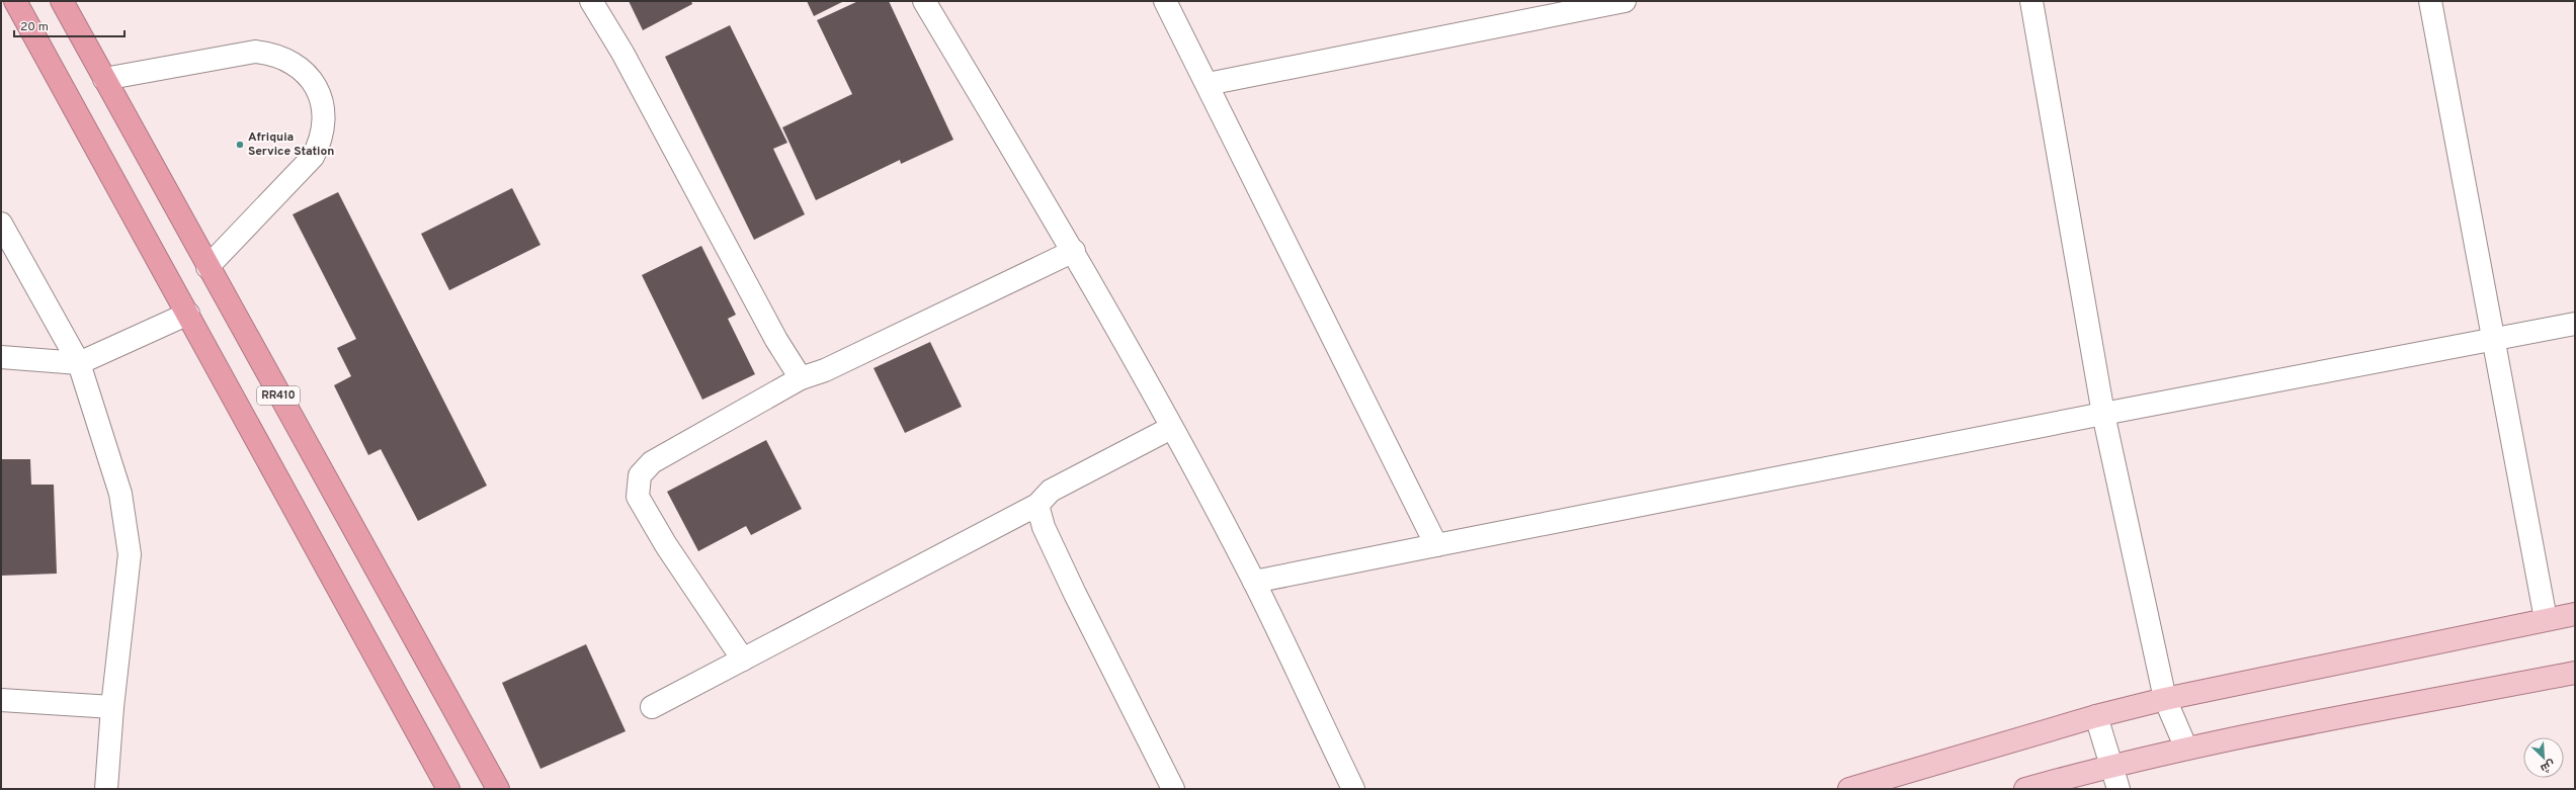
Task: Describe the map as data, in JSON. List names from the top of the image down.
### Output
{
  "streets": {
    "highway": ["RR410"]
  },
  "places": ["Afriquia Service Station"],
  "scale_bar": "20 m",
  "north": "bottom right"
}
